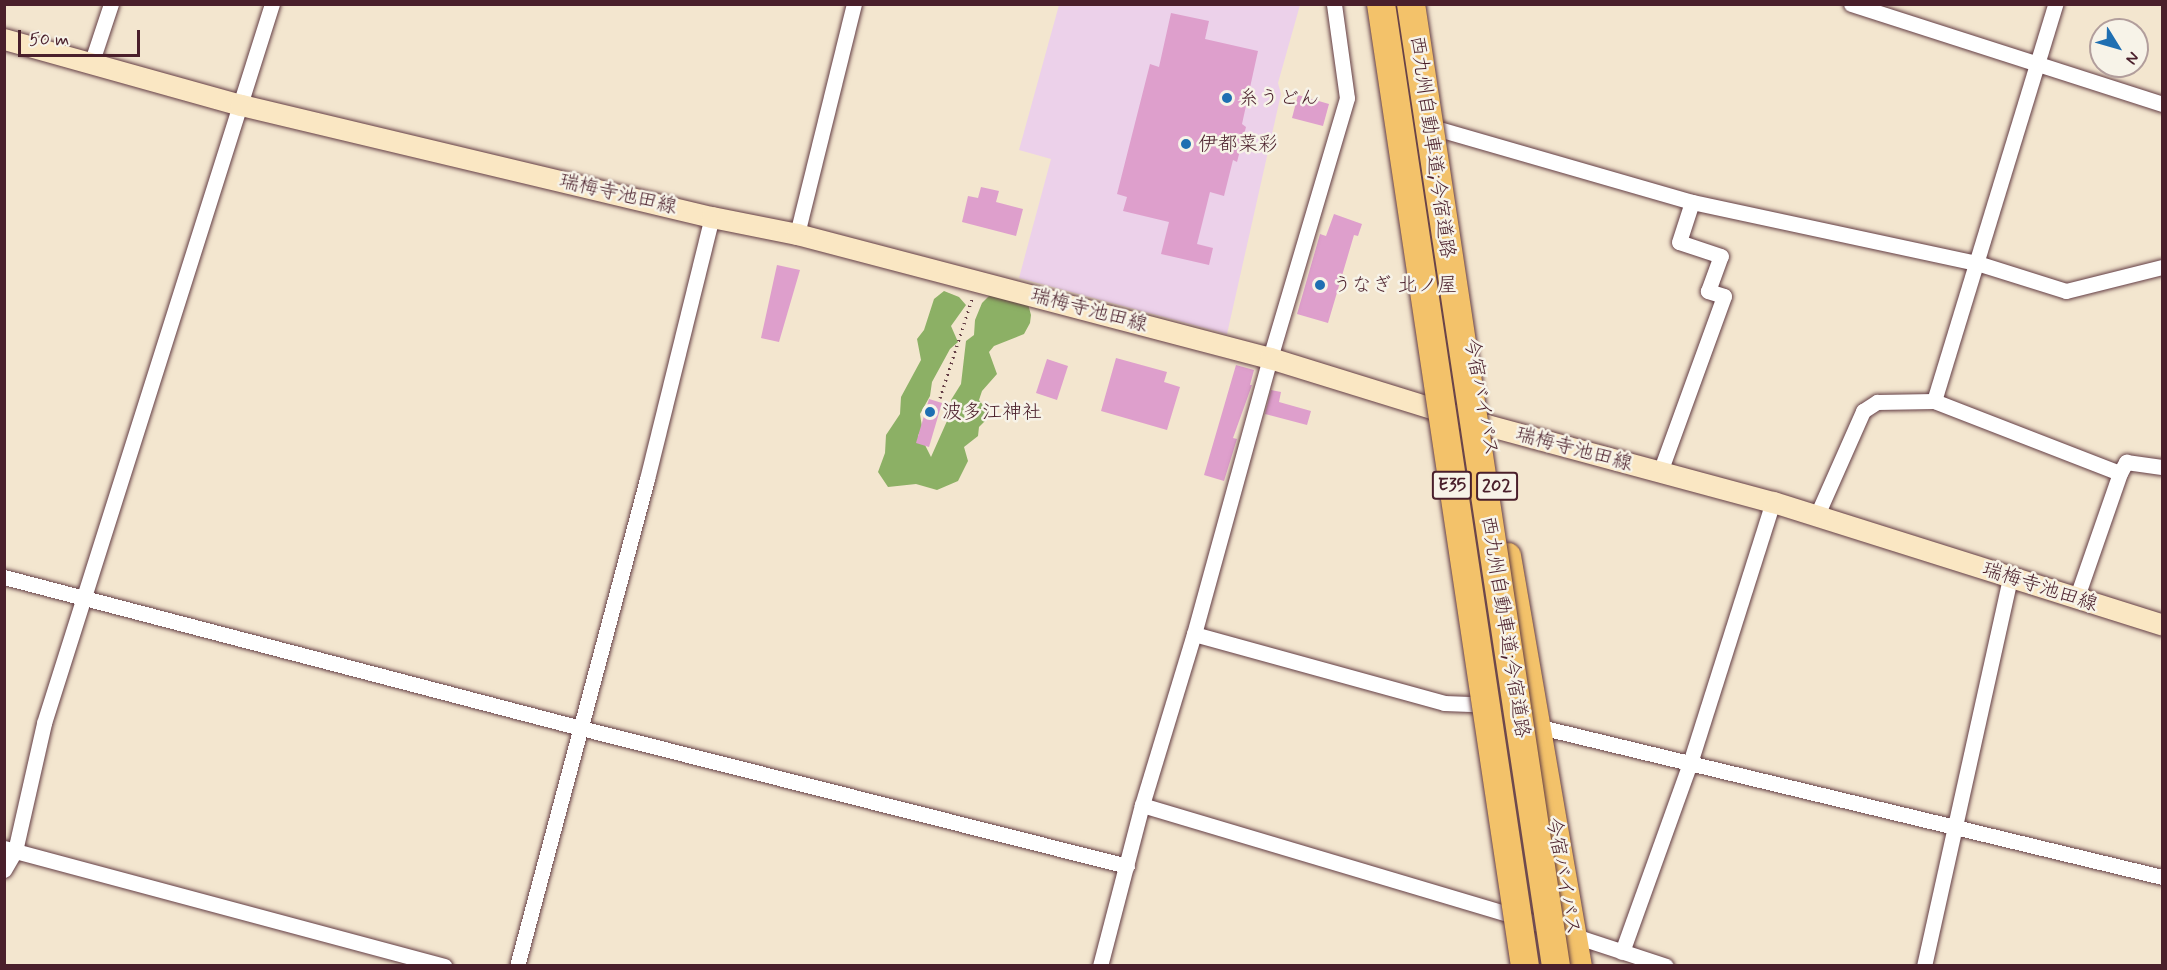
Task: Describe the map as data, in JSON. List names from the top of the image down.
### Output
{
  "streets": {
    "highway": [
      "西九州自動車道;今宿道路",
      "今宿バイパス",
      "E35",
      "202"
    ],
    "main road": ["瑞梅寺池田線"]
  },
  "crossings": [
    ["瑞梅寺池田線", "今宿バイパス"]
  ],
  "places": [
    "糸うどん",
    "伊都菜彩",
    "うなぎ 北ノ屋",
    "波多江神社"
  ],
  "scale_bar": "50 m",
  "north": "bottom right"
}
